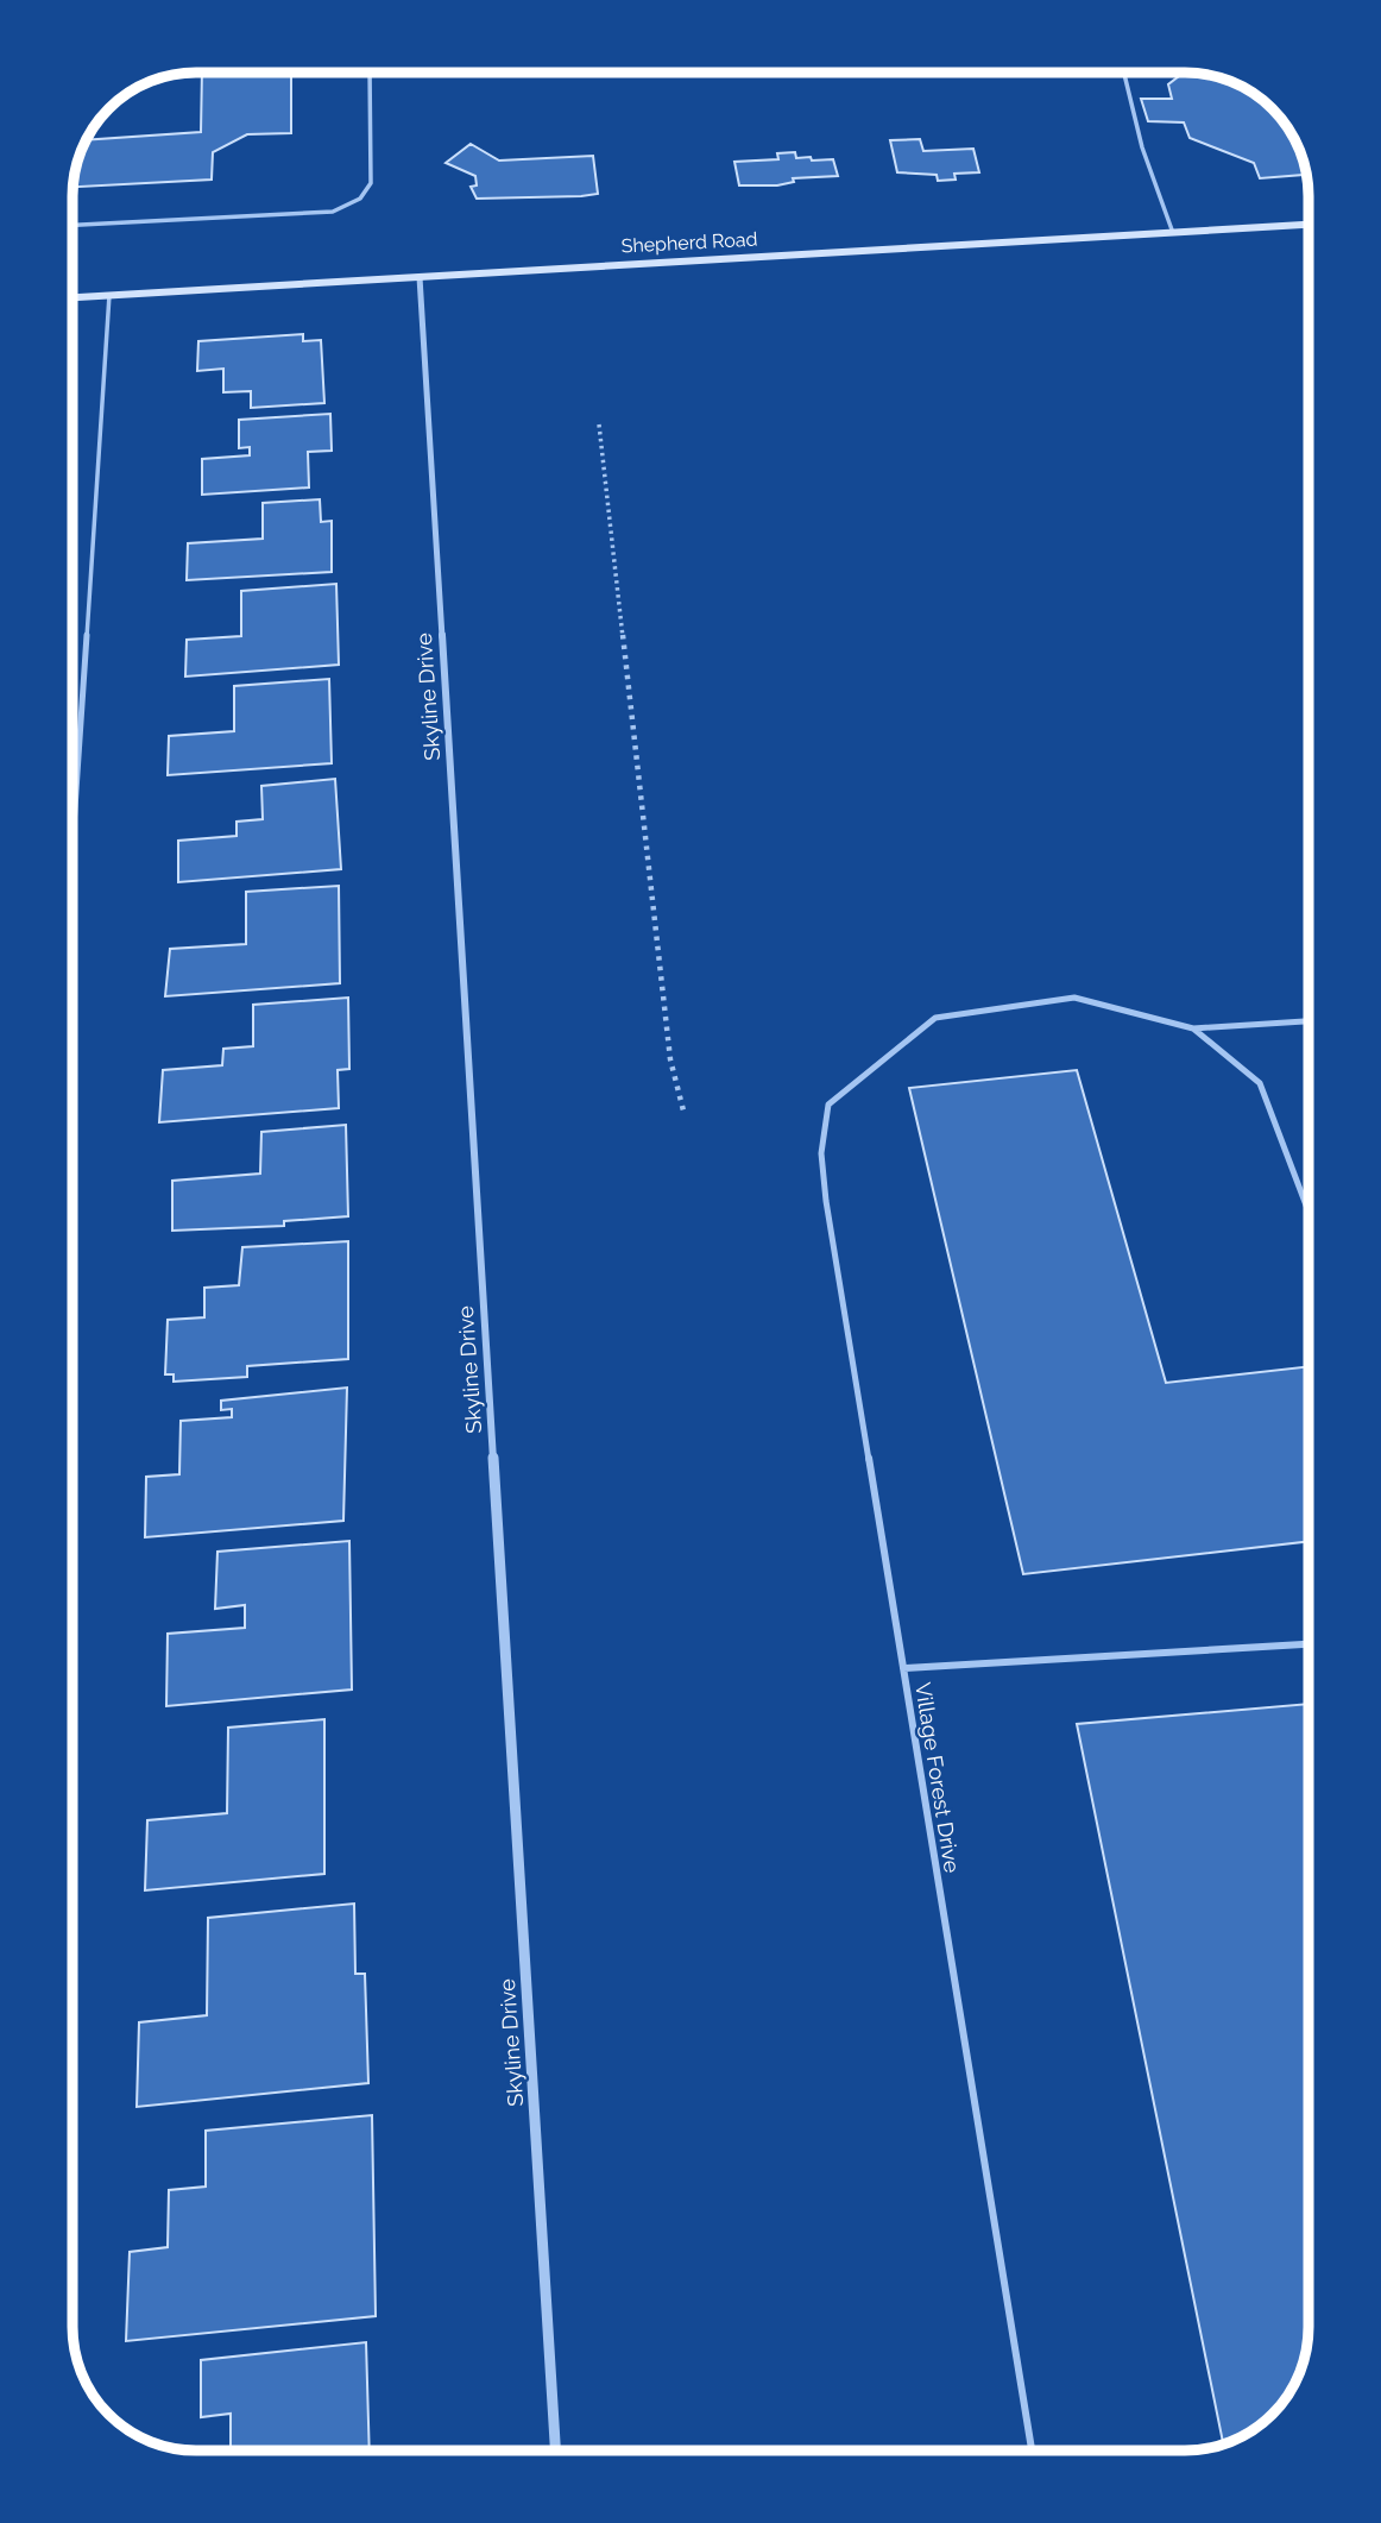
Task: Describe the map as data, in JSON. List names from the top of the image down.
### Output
{
  "streets": {
    "street": ["Shepherd Road", "Skyline Drive"],
    "lane": ["Village Forest Drive"]
  },
  "crossings": [
    ["Shepherd Road", "Skyline Drive"]
  ]
}
